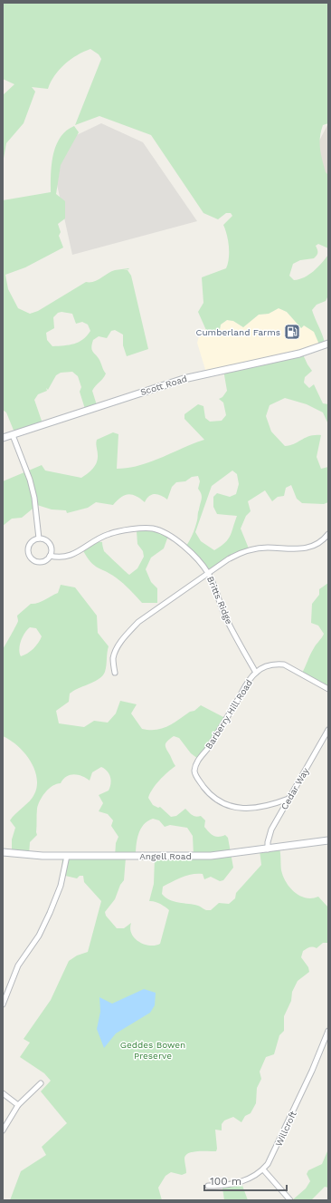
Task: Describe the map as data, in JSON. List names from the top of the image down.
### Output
{
  "streets": {
    "street": [
      "Scott Road",
      "Britts Ridge",
      "Barberry Hill Road",
      "Cedar Way",
      "Angell Road",
      "Willcroft"
    ]
  },
  "crossings": [
    ["Britts Ridge", "Barberry Hill Road"],
    ["Barberry Hill Road", "Cedar Way"],
    ["Cedar Way", "Angell Road"]
  ],
  "parks": ["Geddes Bowen Preserve"],
  "places": {
    "fuel station": ["Cumberland Farms"]
  },
  "scale_bar": "100 m"
}
